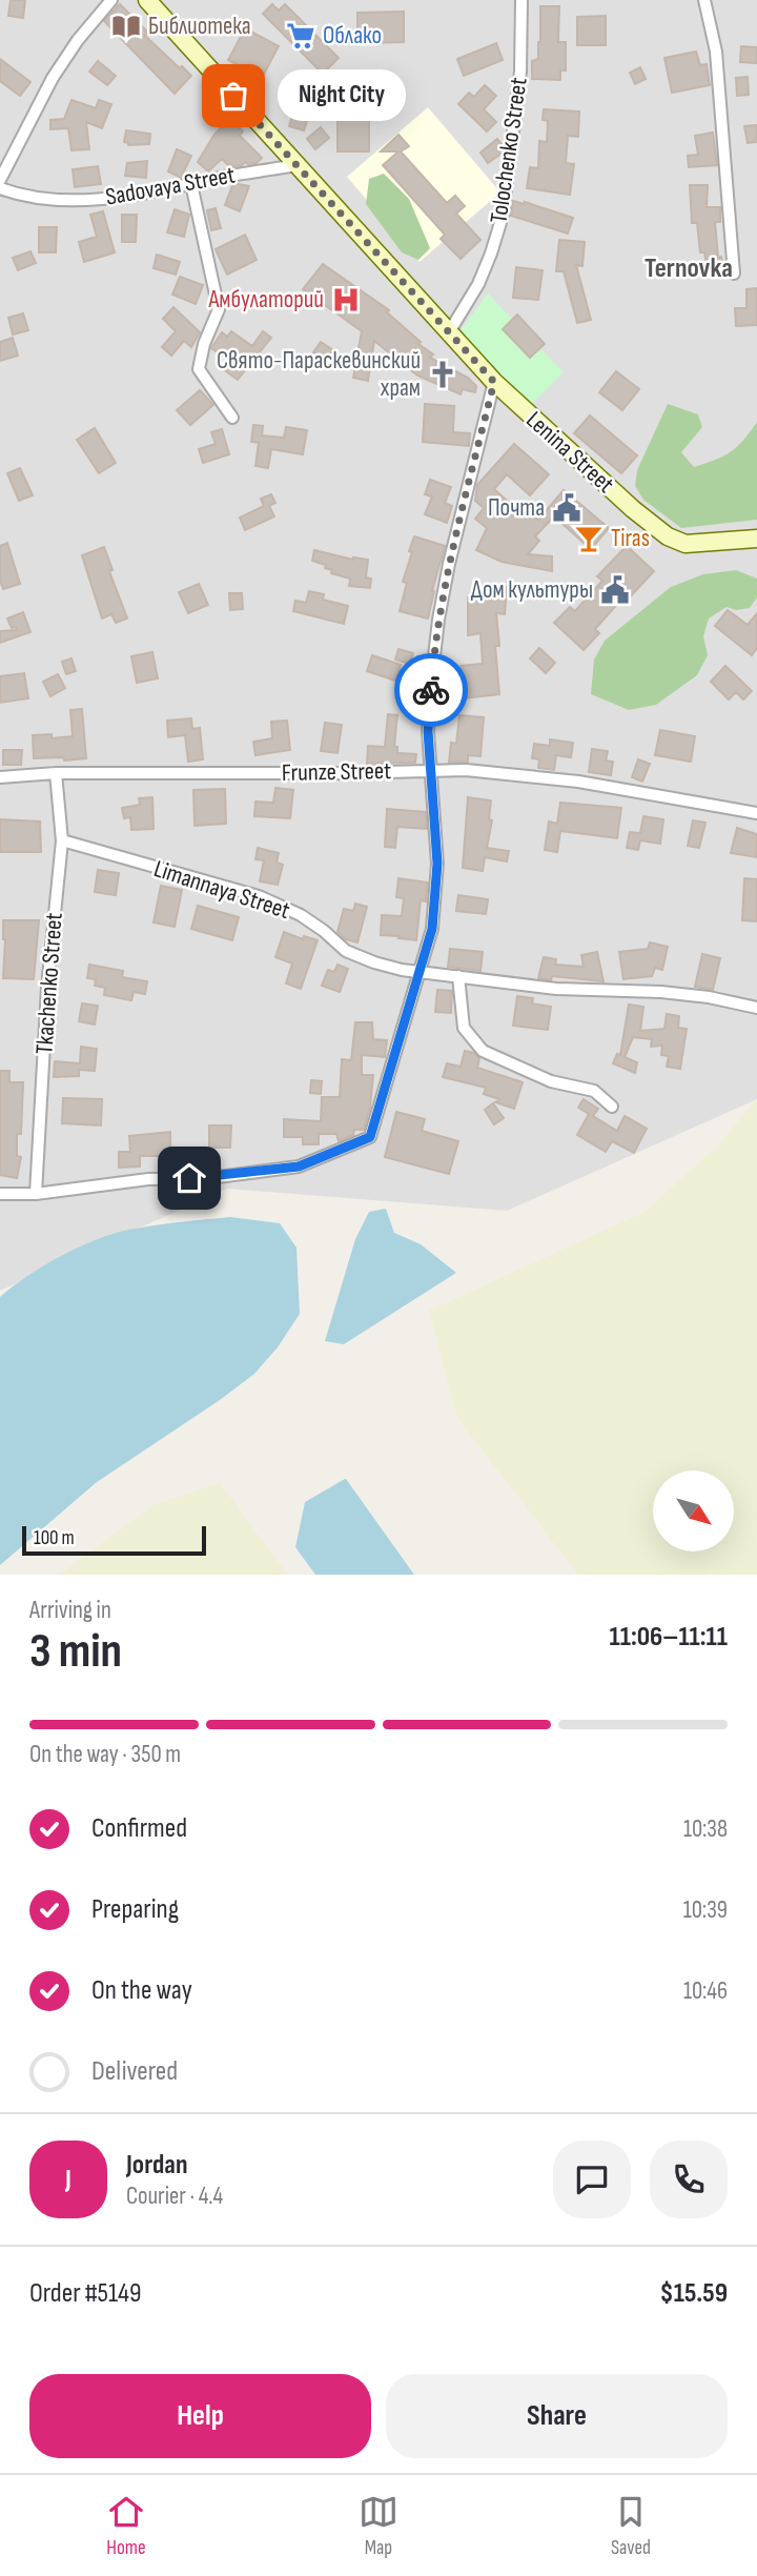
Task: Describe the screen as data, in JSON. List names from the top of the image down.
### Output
{
  "streets": {
    "street": [
      "Tolochenko Street",
      "Sadovaya Street",
      "Lenina Street",
      "Frunze Street",
      "Limannaya Street",
      "Tkachenko Street"
    ]
  },
  "crossings": [
    ["Tolochenko Street", "Lenina Street"],
    ["Sadovaya Street", "Lenina Street"],
    ["Frunze Street", "Tkachenko Street"],
    ["Limannaya Street", "Tkachenko Street"]
  ],
  "districts": ["Ternovka"],
  "places": {
    "library": ["Библиотека"],
    "supermarket": ["Облако"],
    "other": ["Night City"],
    "hospital": ["Амбулаторий"],
    "church": ["Свято-Параскевинский храм"],
    "public building": ["Почта", "Дом культуры"],
    "bar": ["Tiras"]
  },
  "scale_bar": "100 m",
  "north": "bottom right",
  "page": {
    "bubble": "Night City",
    "scale": "100 m",
    "heading": ["3 min", "Arriving in", "11:06–11:11"],
    "panel": [
      "Jordan",
      "Courier · 4.4",
      "Order #5149",
      "$15.59"
    ],
    "bar": "On the way · 350 m",
    "list": [
      ["Confirmed", "10:38"],
      ["Preparing", "10:39"],
      ["On the way", "10:46"],
      "Delivered"
    ],
    "round": "J",
    "buttons": ["Help", "Share"],
    "tabs": ["Home", "Map", "Saved"]
  }
}
